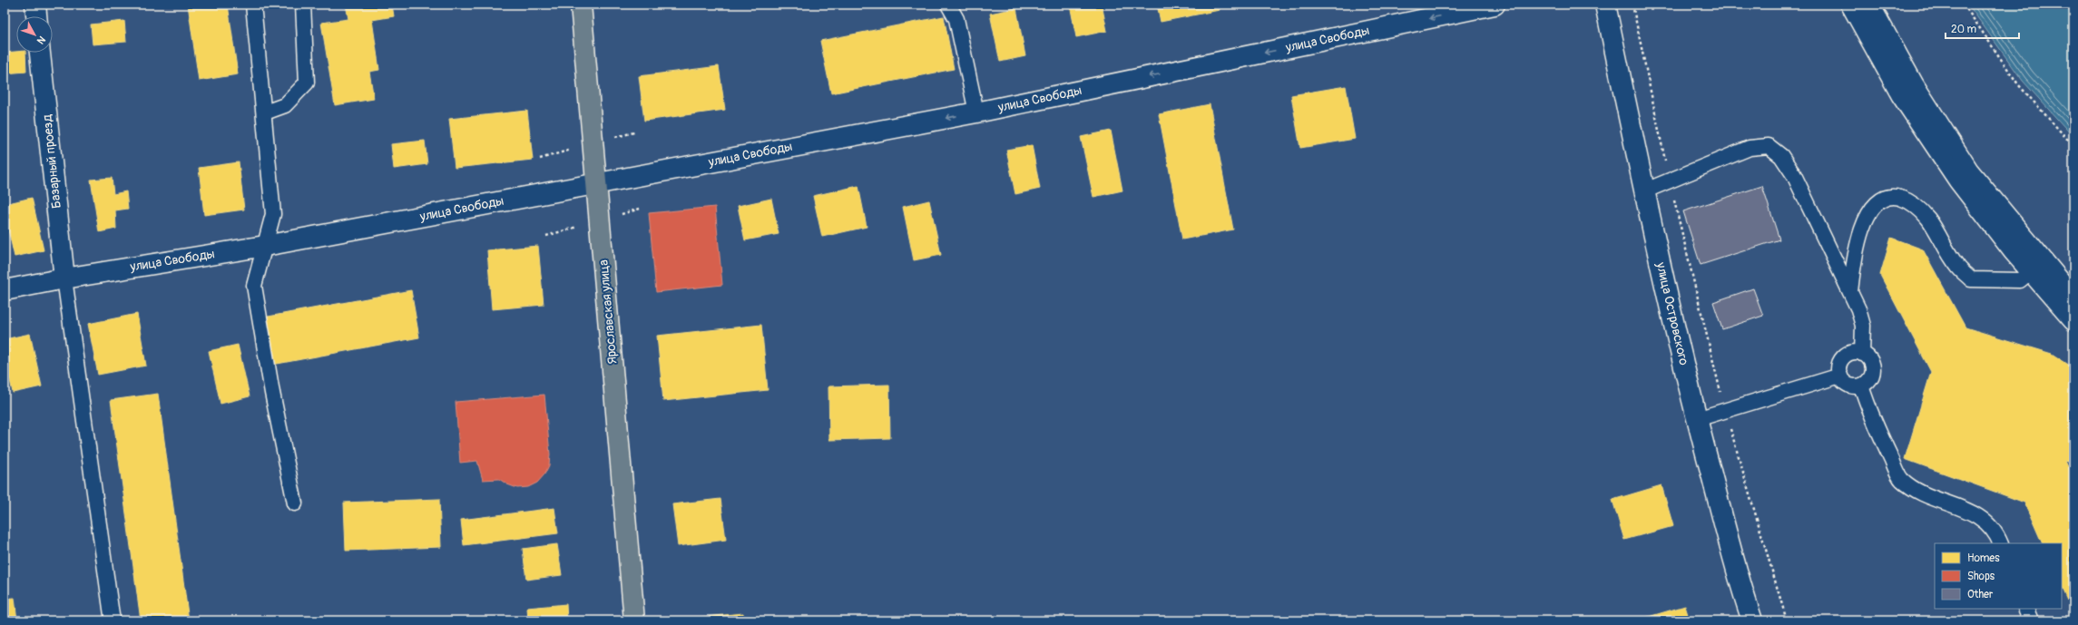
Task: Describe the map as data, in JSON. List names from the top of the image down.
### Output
{
  "streets": {
    "main road": ["Ярославская улица"],
    "street": ["улица Свободы", "Базарный проезд", "улица Островского"]
  },
  "crossings": [
    ["улица Свободы", "Базарный проезд"],
    ["улица Свободы", "Ярославская улица"]
  ],
  "one_way": ["улица Свободы"],
  "legend": ["Homes", "Shops", "Other"],
  "scale_bar": "20 m",
  "north": "bottom right"
}
